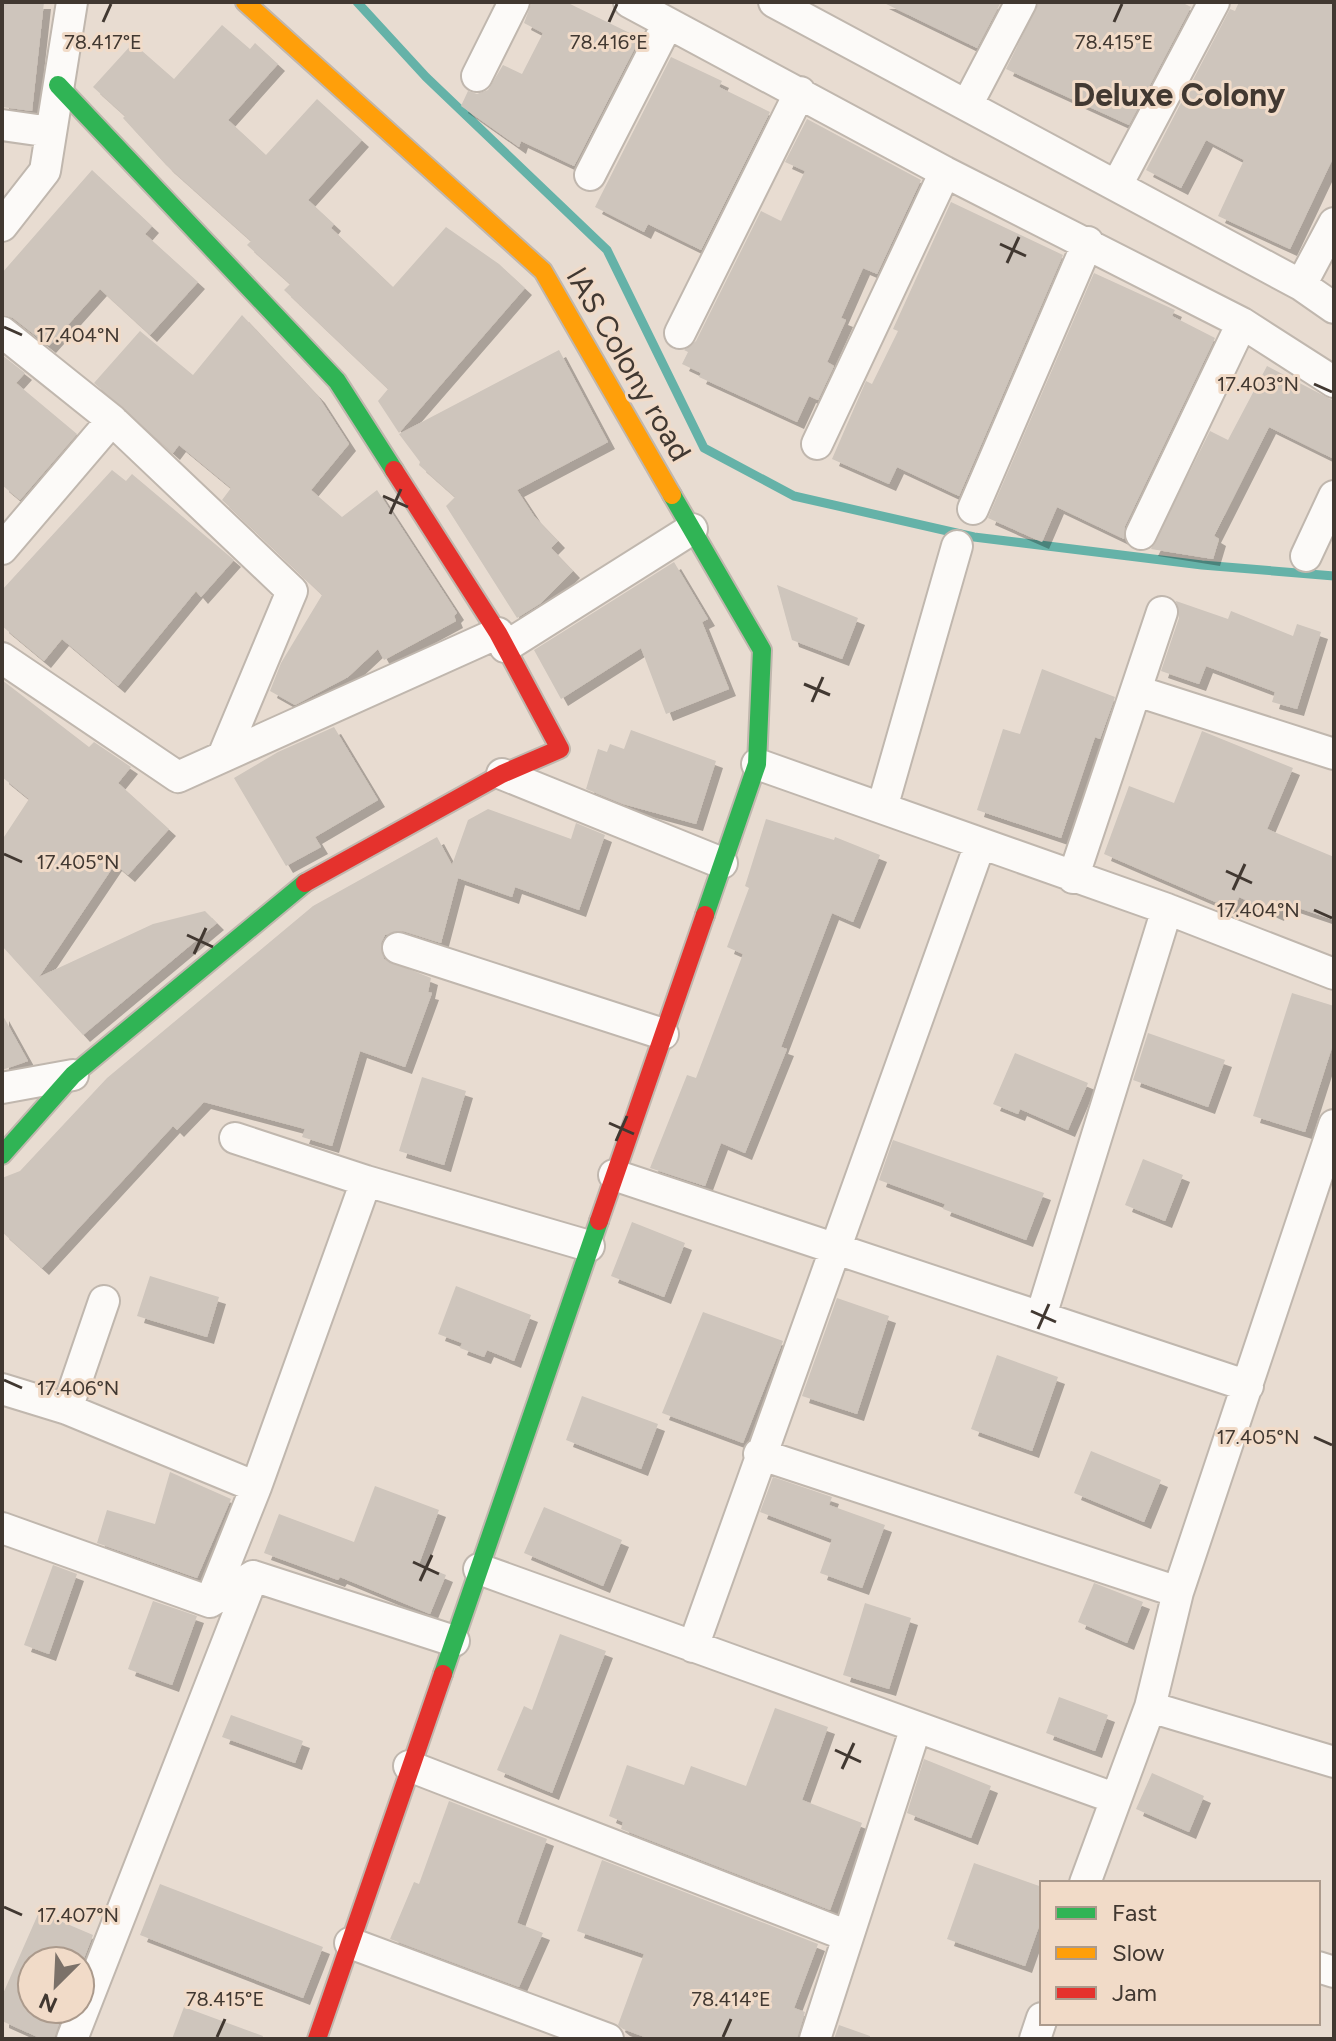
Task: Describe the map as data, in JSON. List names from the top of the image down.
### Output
{
  "streets": {
    "street": ["IAS Colony road"]
  },
  "districts": ["Deluxe Colony"],
  "legend": ["Fast", "Slow", "Jam"],
  "north": "bottom left",
  "coordinates": [
    "78.416°E",
    "78.417°E",
    "78.415°E",
    "17.404°N",
    "17.403°N",
    "17.405°N",
    "17.406°N",
    "17.407°N",
    "78.414°E"
  ]
}
